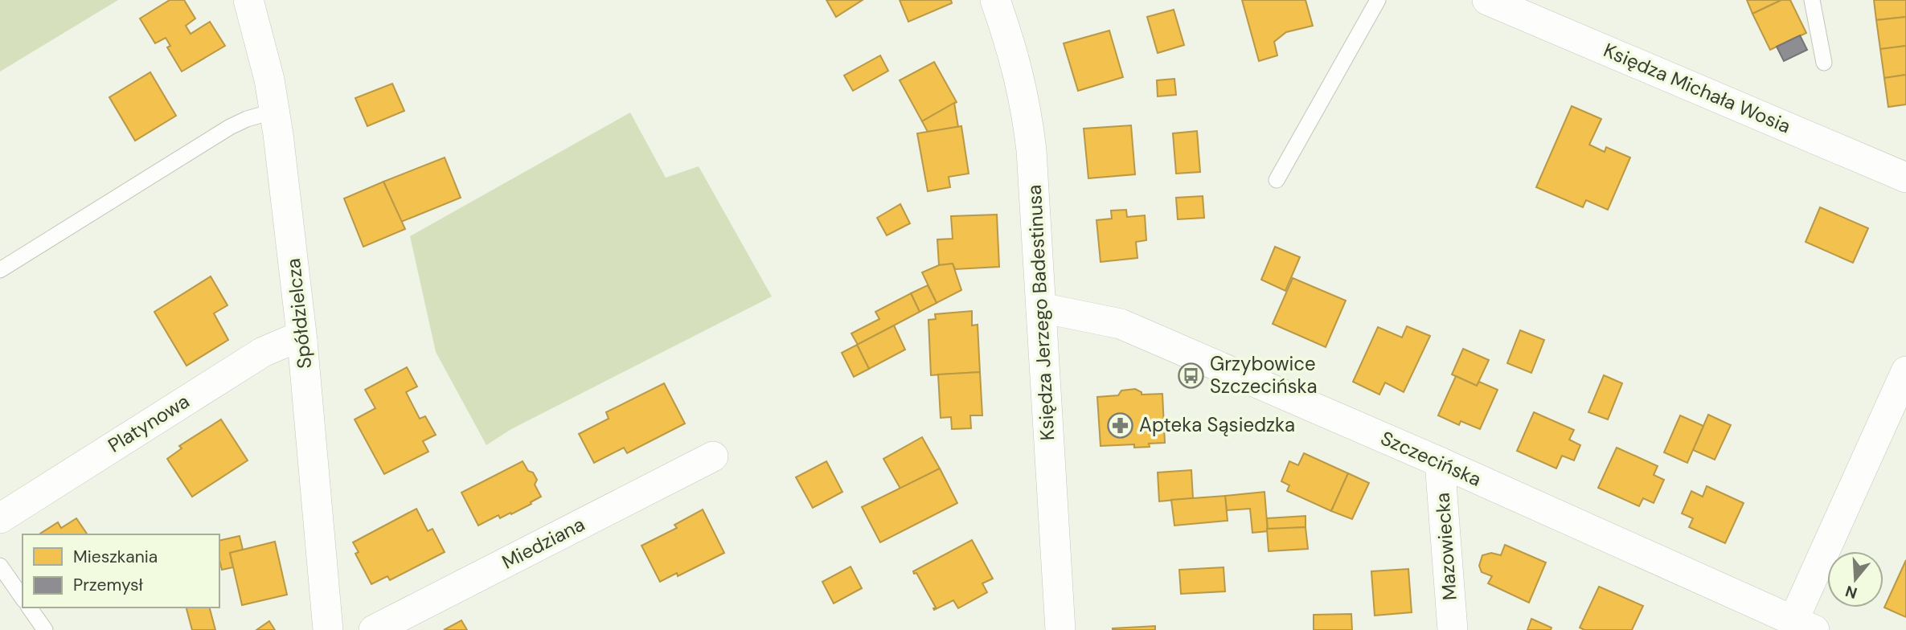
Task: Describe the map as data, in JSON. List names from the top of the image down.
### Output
{
  "streets": {
    "street": [
      "Księdza Michała Wosia",
      "Księdza Jerzego Badestinusa",
      "Spółdzielcza",
      "Platynowa",
      "Szczecińska",
      "Miedziana",
      "Mazowiecka"
    ]
  },
  "crossings": [
    ["Księdza Jerzego Badestinusa", "Szczecińska"],
    ["Spółdzielcza", "Platynowa"],
    ["Szczecińska", "Mazowiecka"]
  ],
  "places": {
    "bus stop": ["Grzybowice Szczecińska"],
    "pharmacy": ["Apteka Sąsiedzka"]
  },
  "legend": ["Mieszkania", "Przemysł"],
  "north": "bottom"
}
